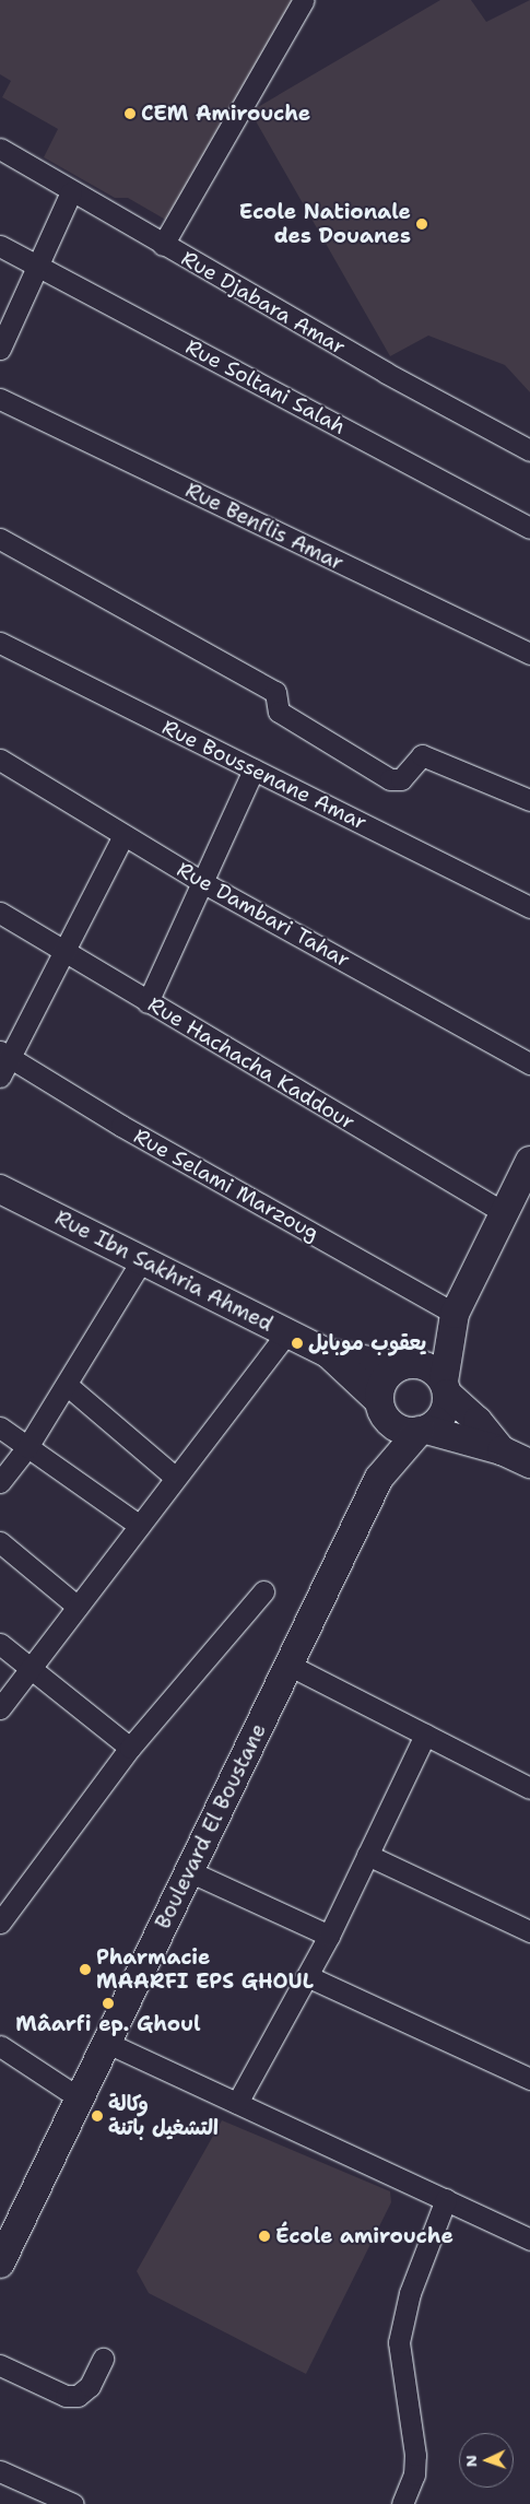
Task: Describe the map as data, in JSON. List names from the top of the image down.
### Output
{
  "streets": {
    "main road": ["Rue Ibn Sakhria Ahmed", "Boulevard El Boustane"],
    "street": [
      "Rue Djabara Amar",
      "Rue Soltani Salah",
      "Rue Benflis Amar",
      "Rue Boussenane Amar",
      "Rue Dambari Tahar",
      "Rue Hachacha Kaddour",
      "Rue Selami Marzoug"
    ]
  },
  "places": [
    "CEM Amirouche",
    "Ecole Nationale des Douanes",
    "يعقوب موبايل",
    "Pharmacie MAARFI EPS GHOUL",
    "Mâarfi ep. Ghoul",
    "وكالة التشغيل باتنة",
    "École amirouche"
  ],
  "north": "left"
}
